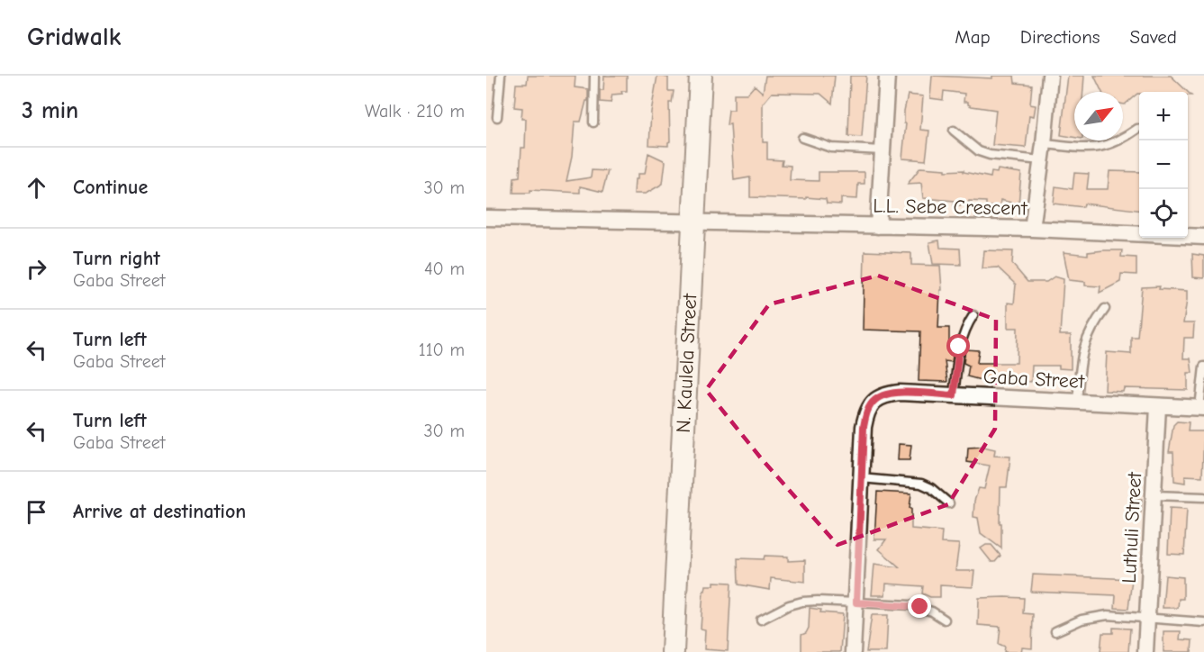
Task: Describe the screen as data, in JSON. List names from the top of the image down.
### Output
{
  "streets": {
    "street": [
      "L.L. Sebe Crescent",
      "N. Kaulela Street",
      "Gaba Street",
      "Luthuli Street"
    ]
  },
  "crossings": [
    ["L.L. Sebe Crescent", "N. Kaulela Street"],
    ["Gaba Street", "Luthuli Street"]
  ],
  "north": "top right",
  "page": {
    "header": "Gridwalk",
    "nav": ["Map", "Directions", "Saved"],
    "heading": ["3 min", "Walk · 210 m"],
    "map_buttons": ["+", "−"],
    "list": [
      ["Continue", "30 m"],
      ["Turn right", "Gaba Street", "40 m"],
      ["Turn left", "Gaba Street", "110 m"],
      ["Turn left", "Gaba Street", "30 m"],
      "Arrive at destination"
    ]
  }
}
